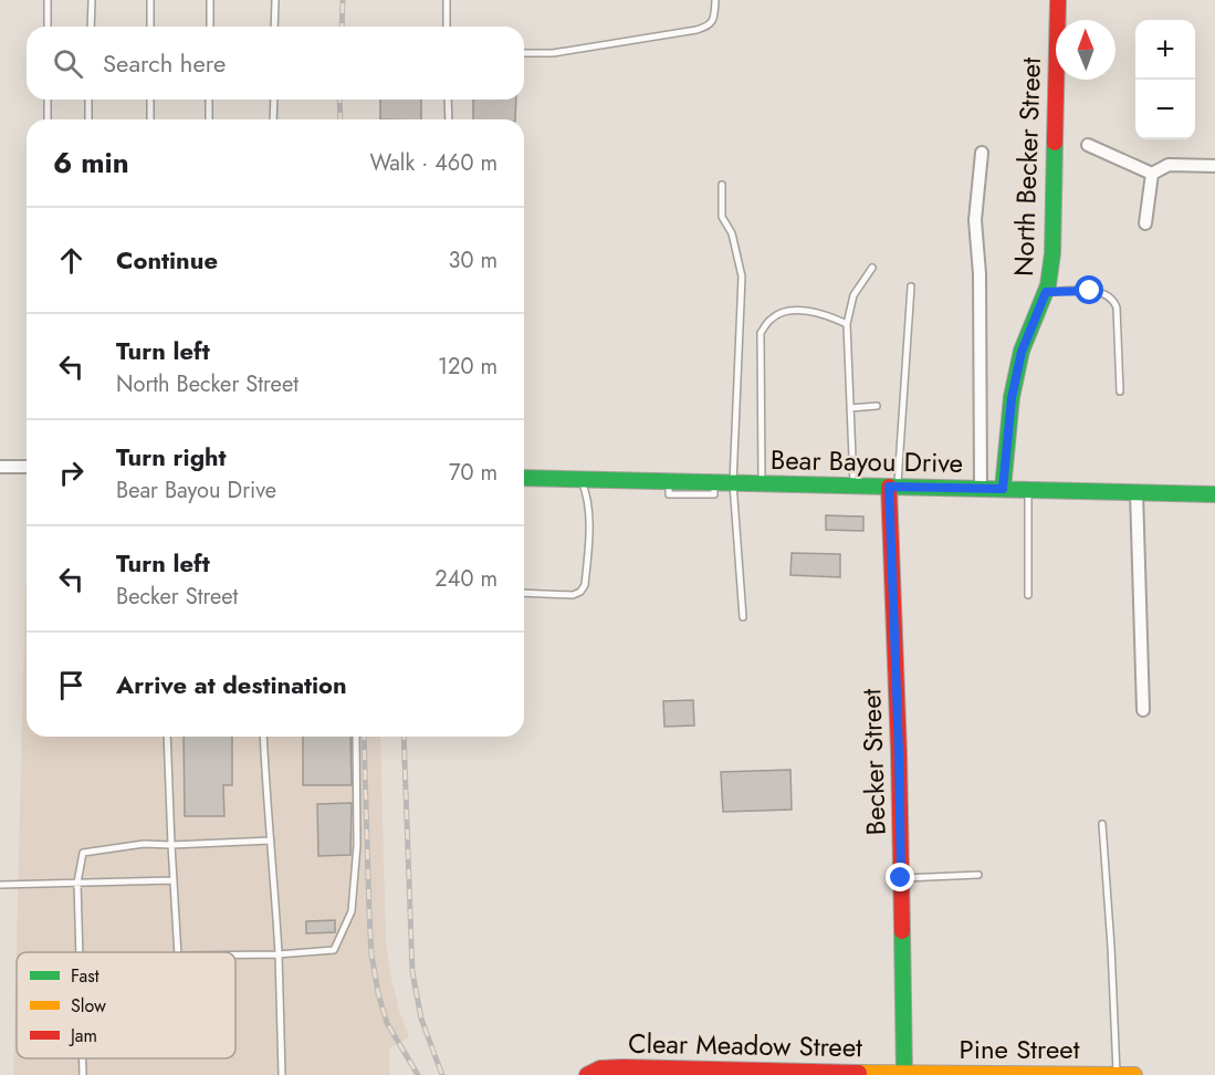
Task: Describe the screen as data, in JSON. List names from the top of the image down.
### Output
{
  "streets": {
    "street": [
      "North Becker Street",
      "Bear Bayou Drive",
      "Becker Street",
      "Clear Meadow Street",
      "Pine Street"
    ]
  },
  "crossings": [
    ["North Becker Street", "Bear Bayou Drive"],
    ["Bear Bayou Drive", "Becker Street"],
    ["Becker Street", "Clear Meadow Street"],
    ["Becker Street", "Pine Street"],
    ["Clear Meadow Street", "Pine Street"]
  ],
  "legend": ["Fast", "Slow", "Jam"],
  "north": "top",
  "page": {
    "map_buttons": ["+", "−"],
    "search": "Search here",
    "heading": ["6 min", "Walk · 460 m"],
    "list": [
      ["Continue", "30 m"],
      ["Turn left", "North Becker Street", "120 m"],
      ["Turn right", "Bear Bayou Drive", "70 m"],
      ["Turn left", "Becker Street", "240 m"],
      "Arrive at destination"
    ]
  }
}
